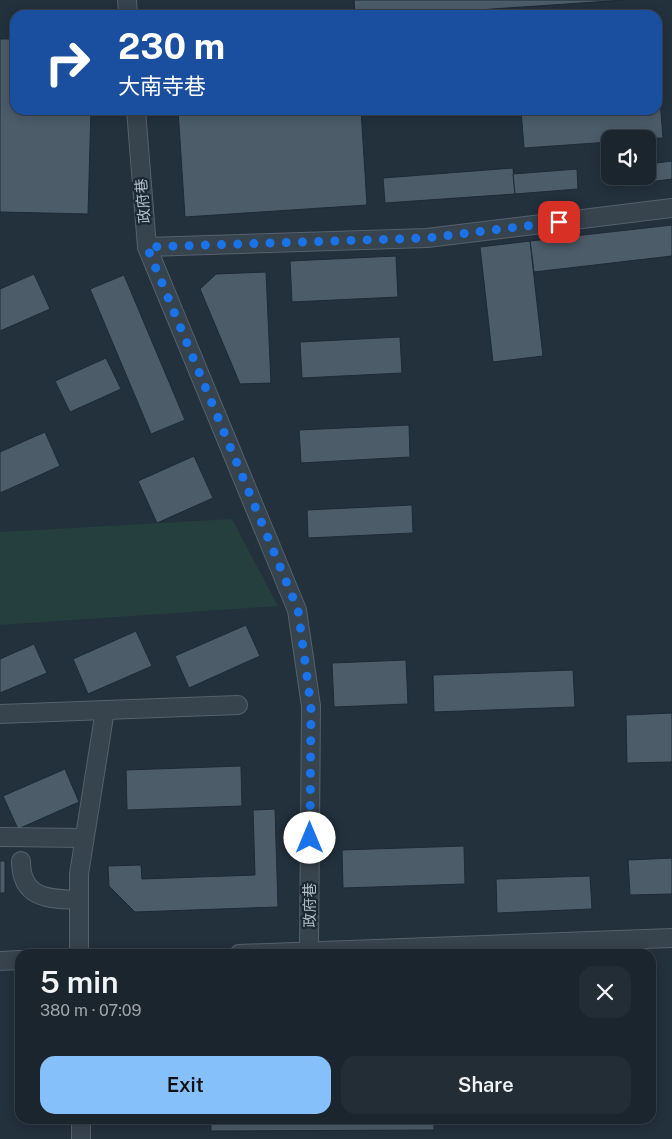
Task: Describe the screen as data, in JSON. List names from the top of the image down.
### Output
{
  "streets": {
    "street": ["政府巷"]
  },
  "page": {
    "turn": ["230 m", "大南寺巷"],
    "heading": ["5 min", "380 m · 07:09"],
    "buttons": ["Exit", "Share"]
  }
}
